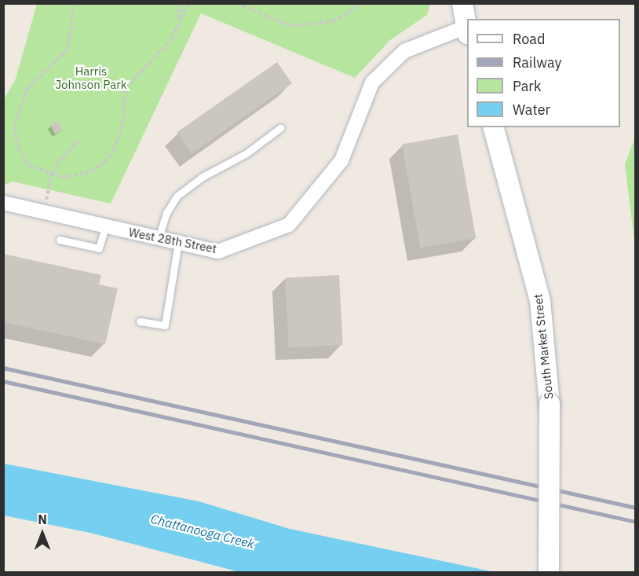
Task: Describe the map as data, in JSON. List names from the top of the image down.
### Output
{
  "streets": {
    "main road": ["South Market Street"],
    "street": ["West 28th Street"]
  },
  "water": ["Chattanooga Creek"],
  "parks": ["Harris Johnson Park"],
  "legend": [
    "Road",
    "Railway",
    "Park",
    "Water"
  ],
  "north": "top"
}
